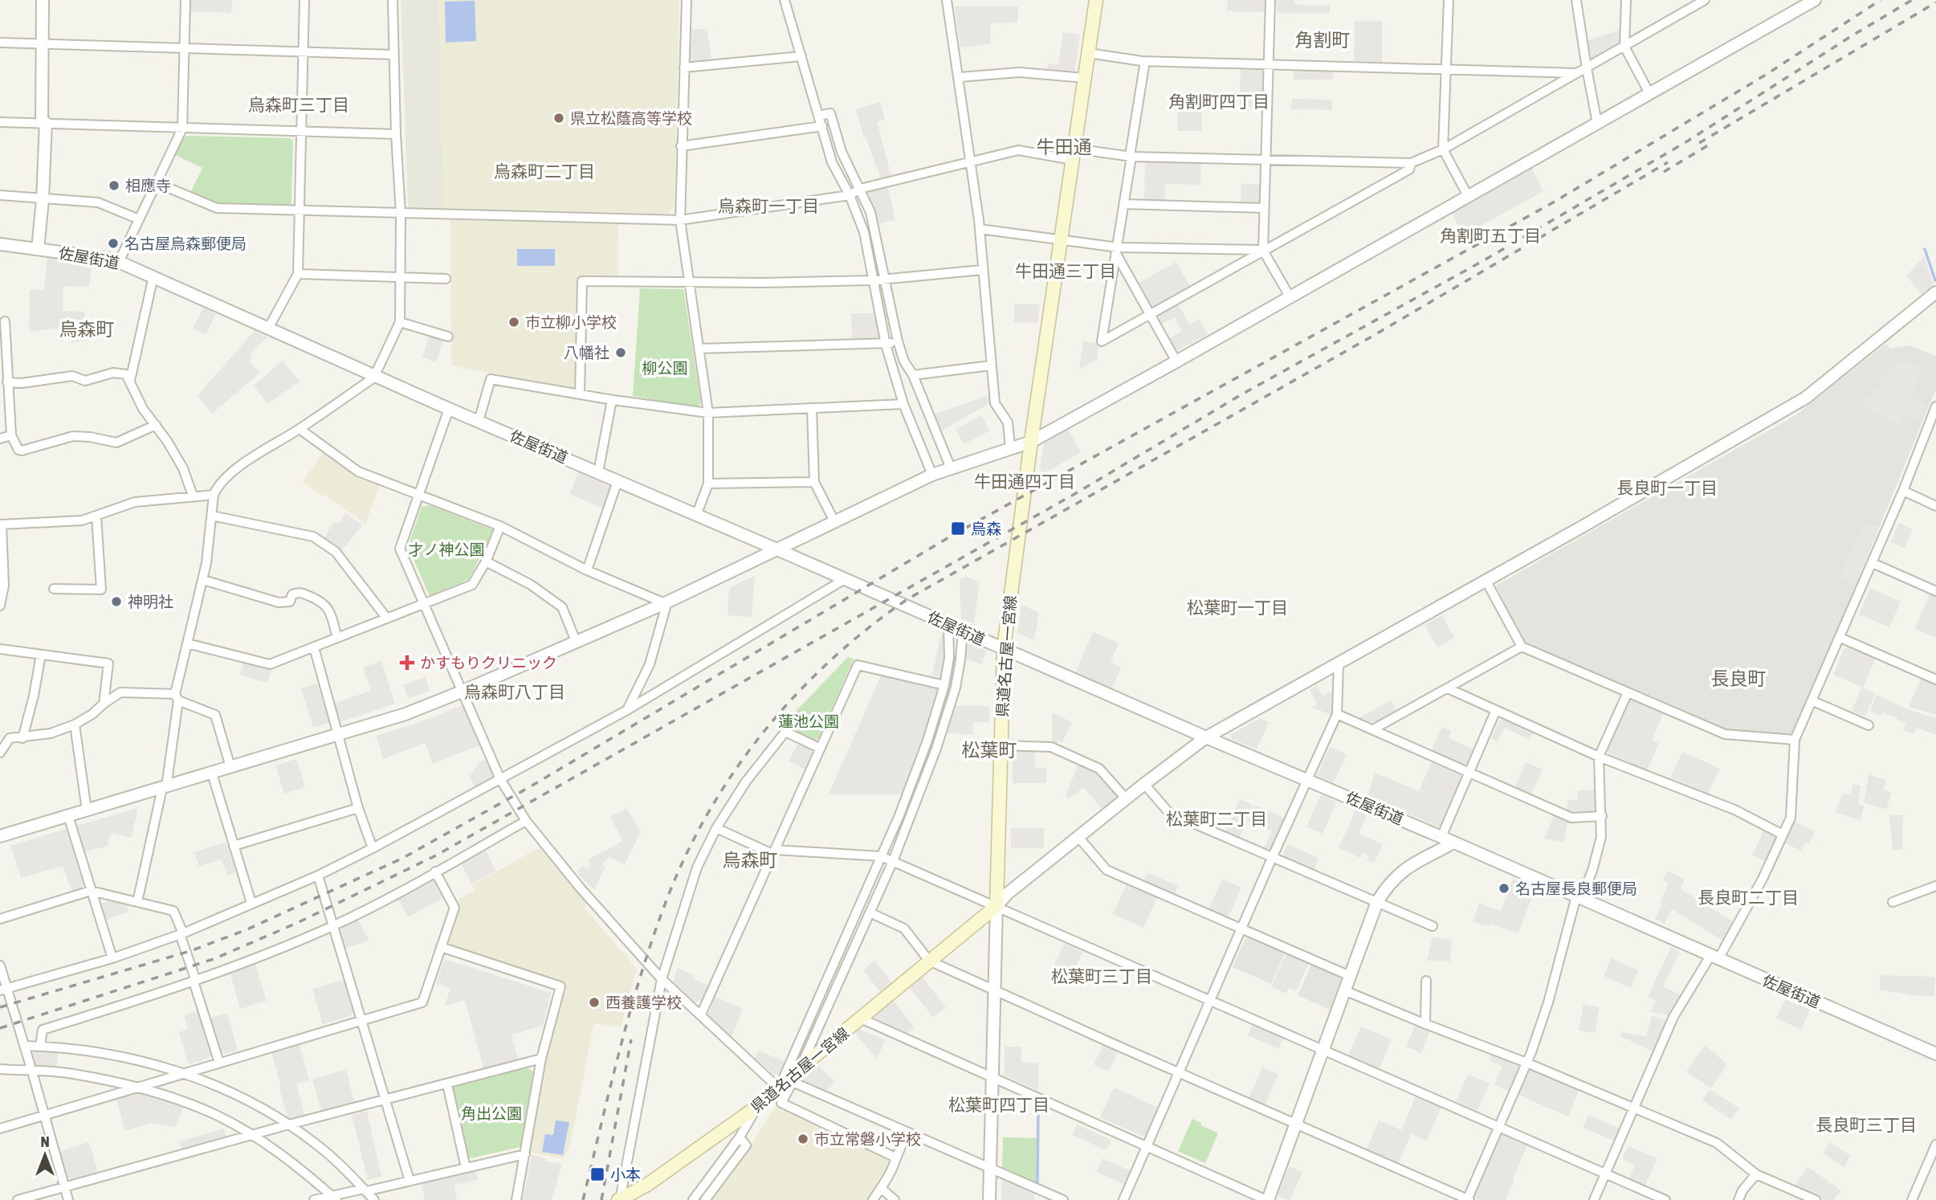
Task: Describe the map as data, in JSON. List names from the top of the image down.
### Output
{
  "streets": {
    "main road": ["県道名古屋一宮線"],
    "street": ["佐屋街道"]
  },
  "crossings": [
    ["佐屋街道", "県道名古屋一宮線"]
  ],
  "districts": [
    "角割町",
    "角割町四丁目",
    "烏森町三丁目",
    "牛田通",
    "烏森町二丁目",
    "烏森町一丁目",
    "角割町五丁目",
    "牛田通三丁目",
    "烏森町",
    "牛田通四丁目",
    "長良町一丁目",
    "松葉町一丁目",
    "長良町",
    "烏森町八丁目",
    "松葉町",
    "松葉町二丁目",
    "烏森町",
    "長良町二丁目",
    "松葉町三丁目",
    "松葉町四丁目",
    "長良町三丁目"
  ],
  "parks": [
    "柳公園",
    "才ノ神公園",
    "蓮池公園",
    "角出公園"
  ],
  "places": {
    "other": [
      "県立松蔭高等学校",
      "相應寺",
      "名古屋烏森郵便局",
      "市立柳小学校",
      "八幡社",
      "神明社",
      "名古屋長良郵便局",
      "西養護学校",
      "市立常磐小学校"
    ],
    "transit": ["烏森", "小本"],
    "health": ["かすもりクリニック"]
  },
  "north": "top"
}
